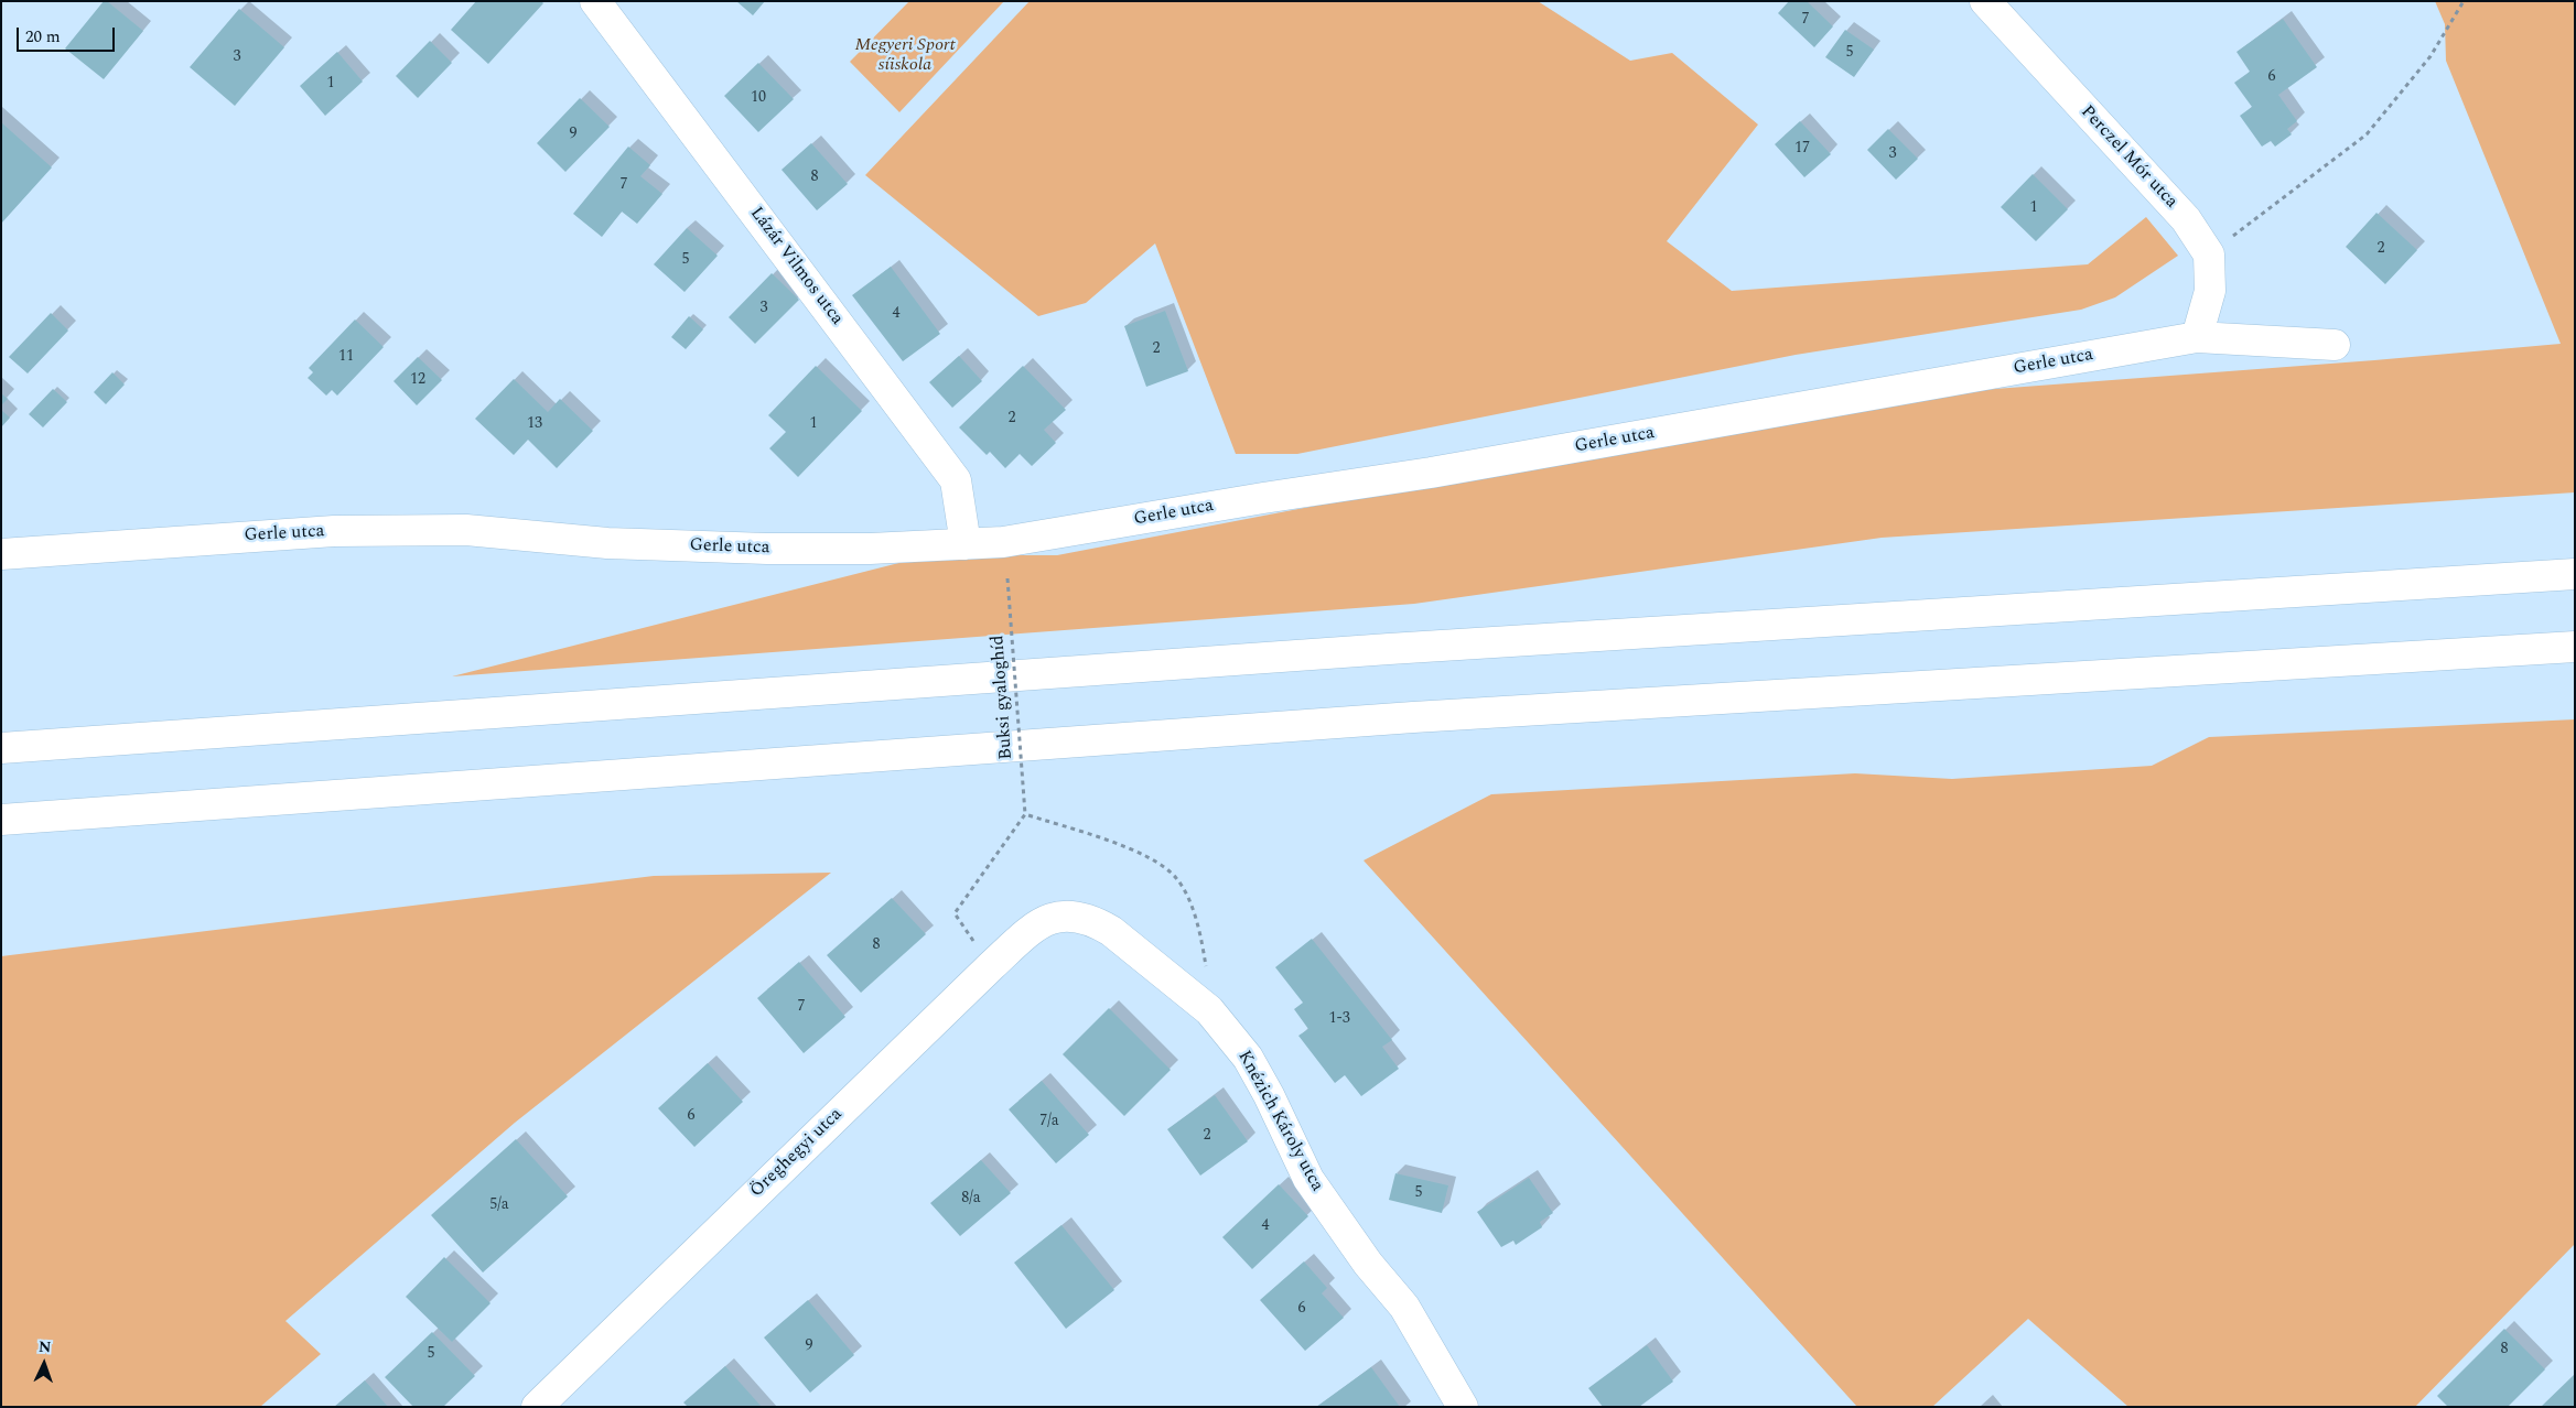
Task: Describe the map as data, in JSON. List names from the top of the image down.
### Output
{
  "streets": {
    "main road": [
      "Perczel Mór utca",
      "Lázár Vilmos utca",
      "Gerle utca",
      "Knézich Károly utca",
      "Öreghegyi utca"
    ],
    "path": ["Buksi gyaloghíd"]
  },
  "crossings": [
    ["Lázár Vilmos utca", "Gerle utca"],
    ["Knézich Károly utca", "Öreghegyi utca"]
  ],
  "parks": ["Megyeri Sport síiskola"],
  "house_numbers": [
    "7",
    "5",
    "3",
    "6",
    "1",
    "10",
    "9",
    "17",
    "3",
    "8",
    "7",
    "1",
    "2",
    "5",
    "3",
    "4",
    "2",
    "11",
    "12",
    "2",
    "13",
    "1",
    "8",
    "7",
    "1-3",
    "6",
    "7/a",
    "2",
    "5",
    "8/a",
    "5/a",
    "4",
    "6",
    "9",
    "8",
    "5"
  ],
  "scale_bar": "20 m",
  "north": "top"
}
